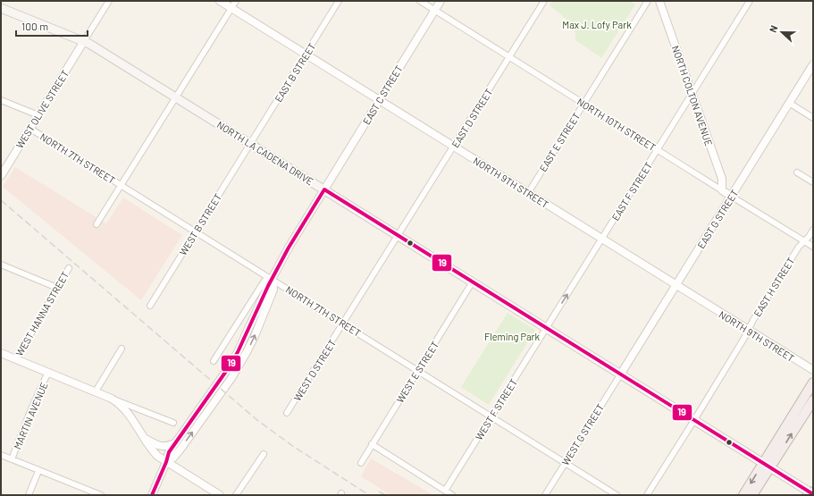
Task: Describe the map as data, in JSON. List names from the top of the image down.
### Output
{
  "streets": {
    "main road": ["NORTH LA CADENA DRIVE"],
    "street": [
      "EAST B STREET",
      "EAST C STREET",
      "NORTH COLTON AVENUE",
      "WEST OLIVE STREET",
      "EAST D STREET",
      "NORTH 10TH STREET",
      "EAST E STREET",
      "NORTH 7TH STREET",
      "NORTH 9TH STREET",
      "EAST F STREET",
      "EAST G STREET",
      "WEST B STREET",
      "EAST H STREET",
      "WEST HANNA STREET",
      "WEST D STREET",
      "WEST E STREET",
      "WEST F STREET",
      "MARTIN AVENUE",
      "WEST G STREET"
    ]
  },
  "crossings": [
    ["EAST B STREET", "NORTH LA CADENA DRIVE"],
    ["EAST B STREET", "NORTH 9TH STREET"],
    ["EAST B STREET", "WEST B STREET"],
    ["EAST C STREET", "NORTH 10TH STREET"],
    ["EAST C STREET", "NORTH LA CADENA DRIVE"],
    ["EAST C STREET", "NORTH 7TH STREET"],
    ["EAST C STREET", "NORTH 9TH STREET"],
    ["NORTH COLTON AVENUE", "NORTH 10TH STREET"],
    ["NORTH COLTON AVENUE", "EAST F STREET"],
    ["WEST OLIVE STREET", "NORTH LA CADENA DRIVE"],
    ["WEST OLIVE STREET", "NORTH 7TH STREET"],
    ["EAST D STREET", "NORTH 10TH STREET"],
    ["EAST D STREET", "NORTH LA CADENA DRIVE"],
    ["EAST D STREET", "NORTH 9TH STREET"],
    ["EAST D STREET", "WEST D STREET"],
    ["NORTH 10TH STREET", "EAST E STREET"],
    ["NORTH 10TH STREET", "EAST F STREET"],
    ["NORTH 10TH STREET", "EAST G STREET"],
    ["NORTH 10TH STREET", "EAST H STREET"],
    ["EAST E STREET", "NORTH 9TH STREET"],
    ["NORTH LA CADENA DRIVE", "EAST F STREET"],
    ["NORTH LA CADENA DRIVE", "EAST G STREET"],
    ["NORTH LA CADENA DRIVE", "WEST B STREET"],
    ["NORTH LA CADENA DRIVE", "EAST H STREET"],
    ["NORTH LA CADENA DRIVE", "WEST D STREET"],
    ["NORTH LA CADENA DRIVE", "WEST E STREET"],
    ["NORTH LA CADENA DRIVE", "WEST F STREET"],
    ["NORTH LA CADENA DRIVE", "WEST G STREET"],
    ["NORTH 7TH STREET", "WEST B STREET"],
    ["NORTH 7TH STREET", "WEST D STREET"],
    ["NORTH 7TH STREET", "WEST E STREET"],
    ["NORTH 7TH STREET", "WEST F STREET"],
    ["NORTH 7TH STREET", "WEST G STREET"],
    ["NORTH 9TH STREET", "EAST F STREET"],
    ["NORTH 9TH STREET", "EAST G STREET"],
    ["NORTH 9TH STREET", "EAST H STREET"],
    ["EAST F STREET", "WEST F STREET"],
    ["EAST G STREET", "WEST G STREET"]
  ],
  "parks": ["Max J. Lofy Park", "Fleming Park"],
  "lines": ["transit line 19"],
  "scale_bar": "100 m",
  "north": "left"
}
